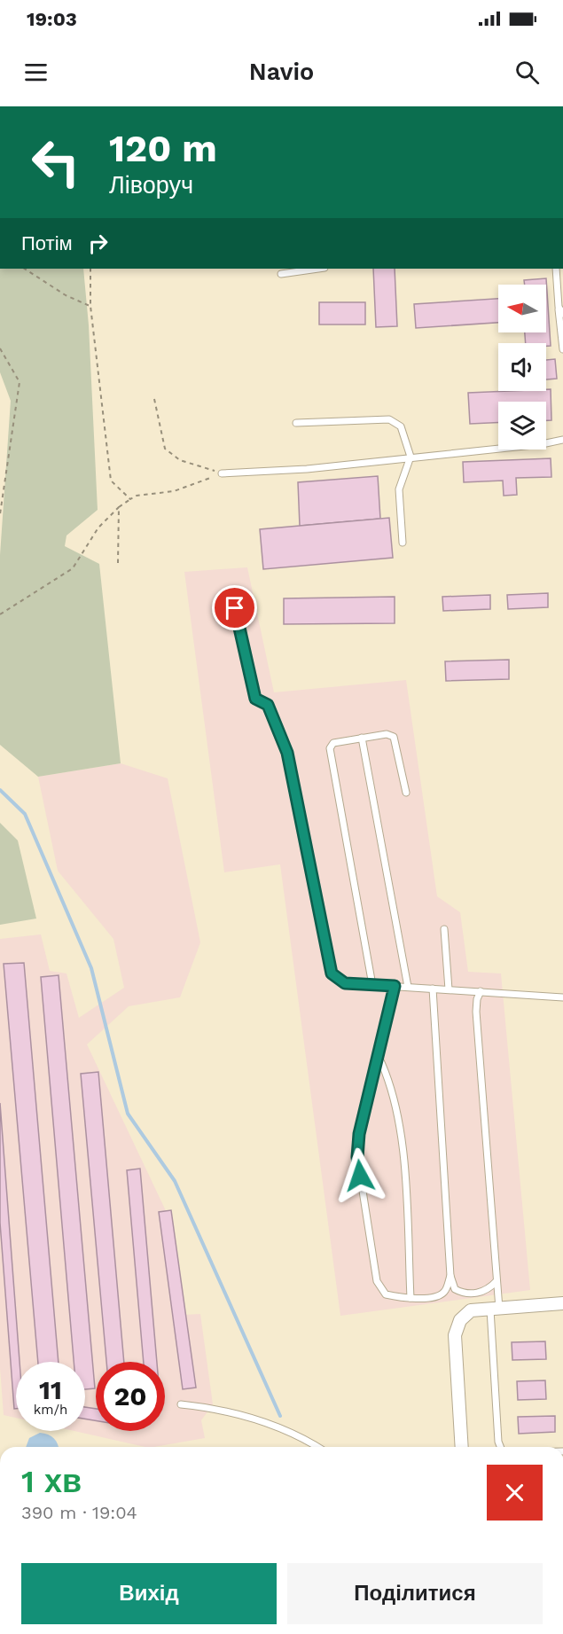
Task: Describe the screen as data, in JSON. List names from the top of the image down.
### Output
{
  "north": "left",
  "page": {
    "status": "19:03",
    "header": "Navio",
    "turn": ["120 m", "Ліворуч"],
    "then": "Потім",
    "speed": "11 km/h",
    "limit": "20",
    "heading": ["1 хв", "390 m · 19:04"],
    "buttons": ["Вихід", "Поділитися"]
  }
}
